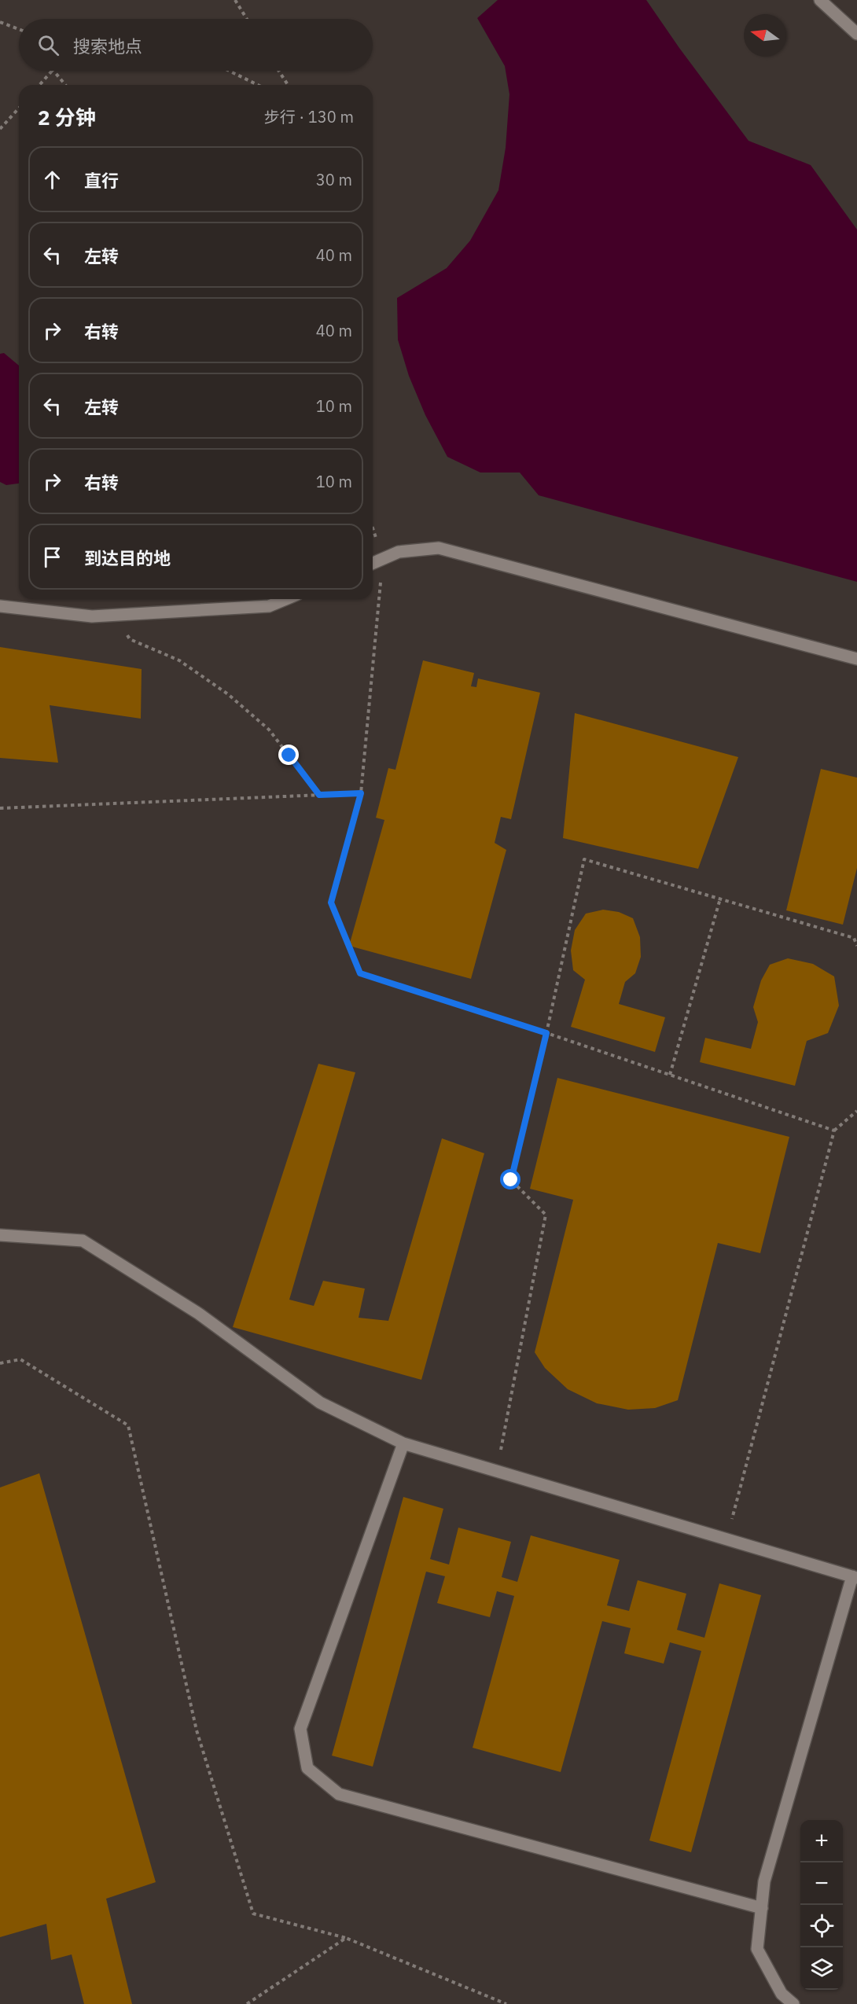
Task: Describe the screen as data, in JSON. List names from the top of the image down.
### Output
{
  "north": "left",
  "page": {
    "search": "搜索地点",
    "heading": ["2 分钟", "步行 · 130 m"],
    "list": [
      ["直行", "30 m"],
      ["左转", "40 m"],
      ["右转", "40 m"],
      ["左转", "10 m"],
      ["右转", "10 m"],
      "到达目的地"
    ],
    "map_buttons": ["+", "−"]
  }
}
